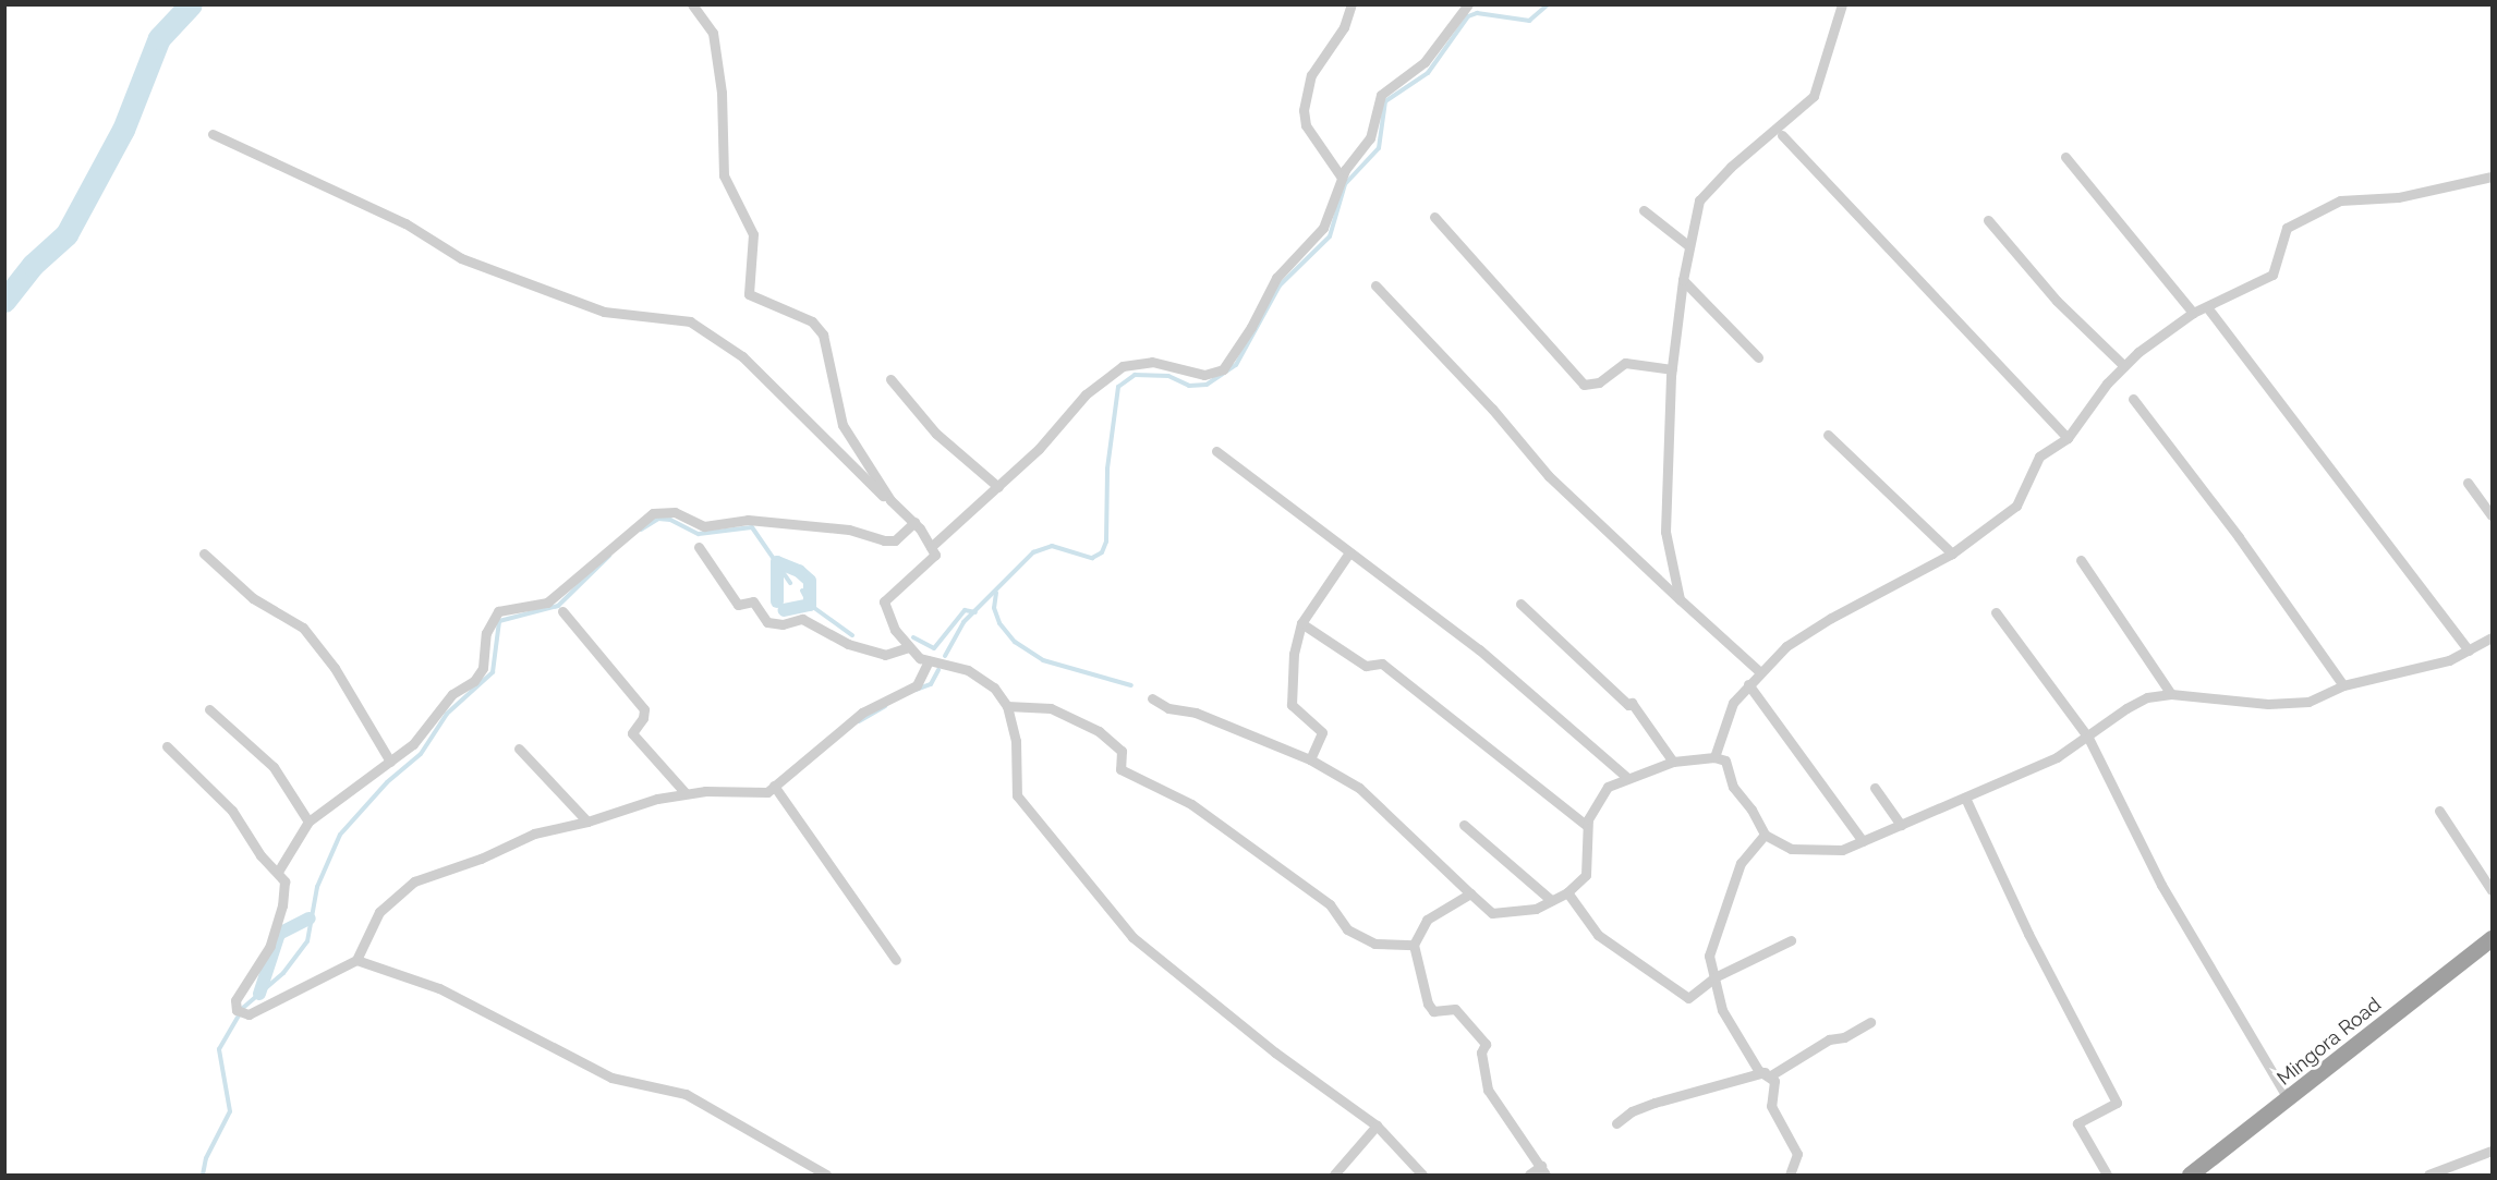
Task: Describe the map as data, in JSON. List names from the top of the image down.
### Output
{
  "streets": {
    "highway": ["Mingora Road"]
  }
}
